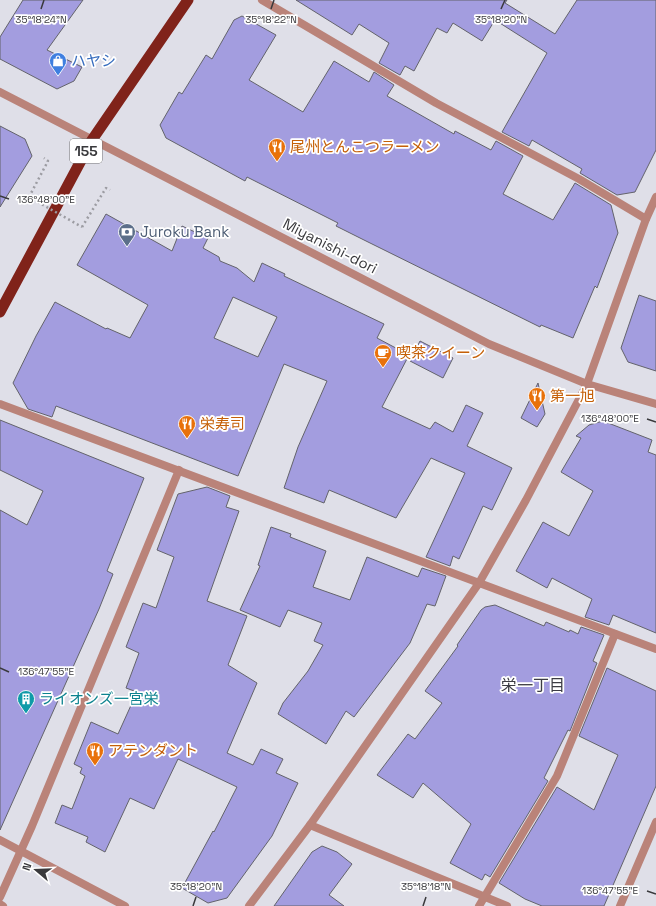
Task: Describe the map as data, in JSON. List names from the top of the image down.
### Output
{
  "streets": {
    "highway": ["155"],
    "street": ["Miyanishi-dori"]
  },
  "crossings": [
    ["155", "Miyanishi-dori"]
  ],
  "districts": ["栄一丁目"],
  "places": {
    "shop": ["ハヤシ"],
    "restaurant": [
      "尾州とんこつラーメン",
      "第一旭",
      "栄寿司",
      "アテンダント"
    ],
    "bank": ["Juroku Bank"],
    "cafe": ["喫茶クイーン"],
    "building": ["ライオンズ一宮栄"]
  },
  "north": "left",
  "coordinates": [
    "35°18'24\"N",
    "35°18'22\"N",
    "35°18'20\"N",
    "136°48'00\"E",
    "136°47'55\"E",
    "35°18'18\"N"
  ]
}
